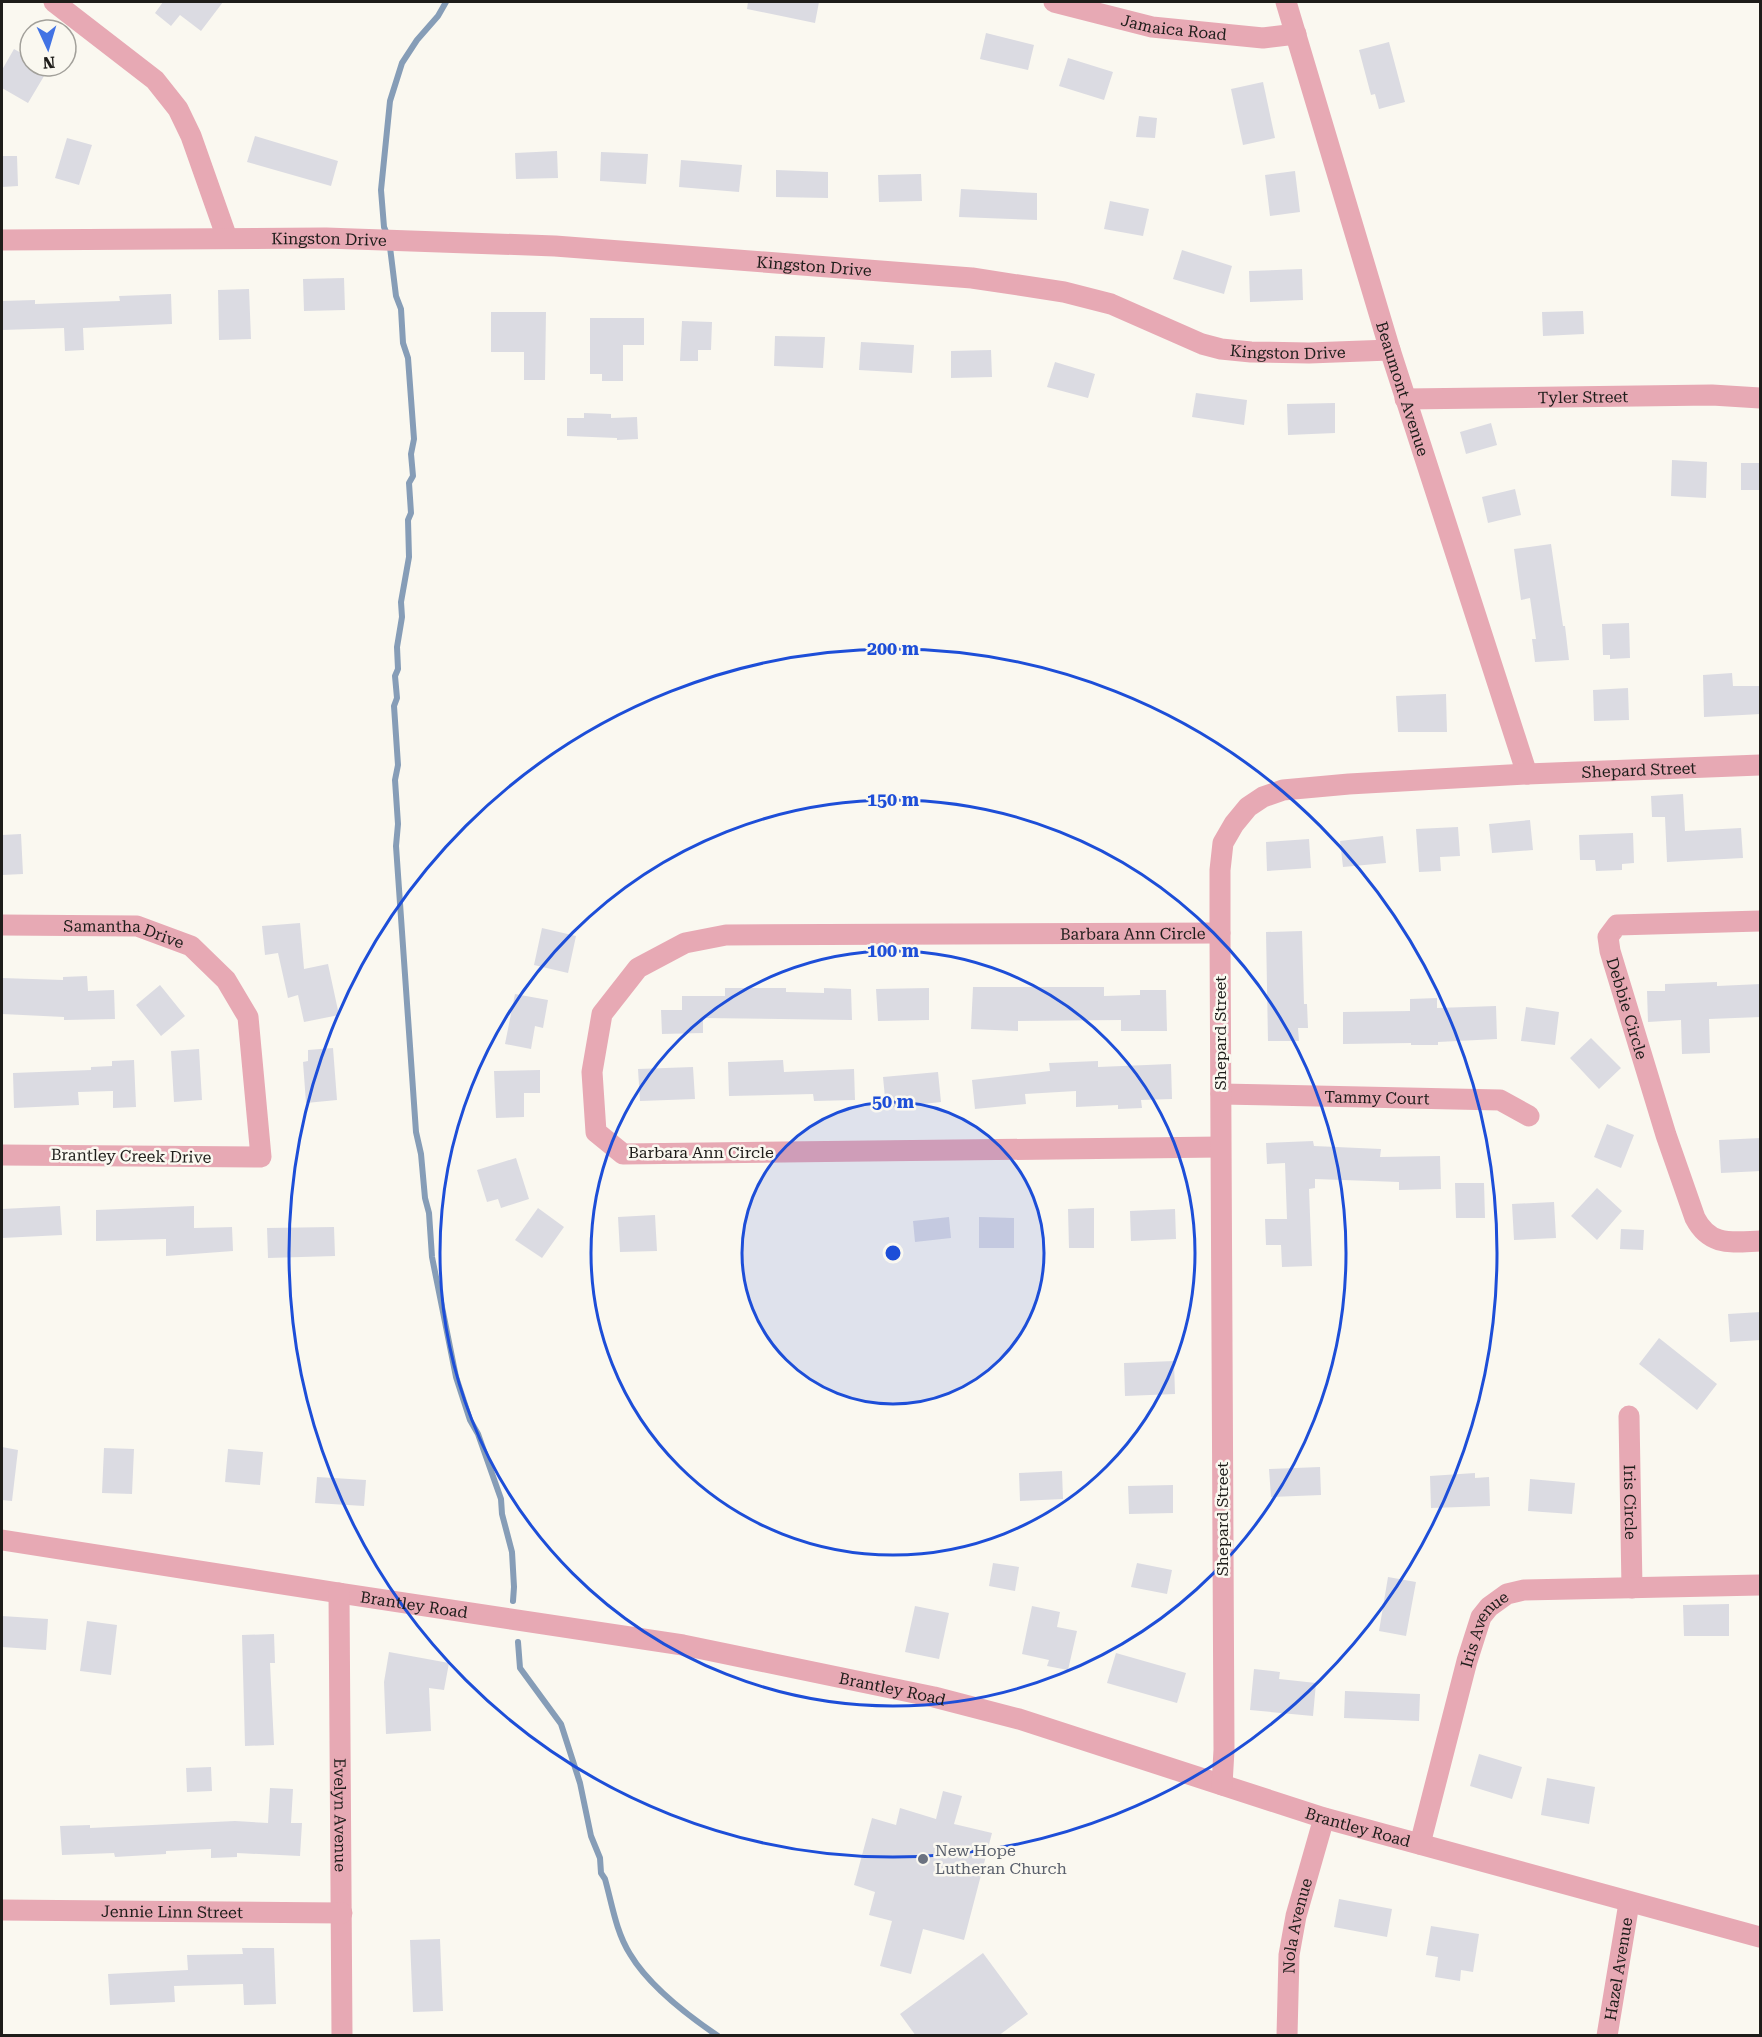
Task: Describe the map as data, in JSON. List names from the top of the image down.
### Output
{
  "streets": {
    "street": [
      "Jamaica Road",
      "Kingston Drive",
      "Beaumont Avenue",
      "Tyler Street",
      "Shepard Street",
      "Barbara Ann Circle",
      "Samantha Drive",
      "Debbie Circle",
      "Tammy Court",
      "Brantley Creek Drive",
      "Iris Circle",
      "Brantley Road",
      "Iris Avenue",
      "Evelyn Avenue",
      "Jennie Linn Street",
      "Nola Avenue",
      "Hazel Avenue"
    ]
  },
  "crossings": [
    ["Jamaica Road", "Beaumont Avenue"],
    ["Kingston Drive", "Beaumont Avenue"],
    ["Beaumont Avenue", "Tyler Street"],
    ["Beaumont Avenue", "Shepard Street"],
    ["Shepard Street", "Barbara Ann Circle"],
    ["Shepard Street", "Tammy Court"],
    ["Shepard Street", "Brantley Road"],
    ["Samantha Drive", "Brantley Creek Drive"],
    ["Iris Circle", "Iris Avenue"],
    ["Brantley Road", "Iris Avenue"],
    ["Brantley Road", "Evelyn Avenue"],
    ["Brantley Road", "Nola Avenue"],
    ["Brantley Road", "Hazel Avenue"],
    ["Evelyn Avenue", "Jennie Linn Street"]
  ],
  "places": ["New Hope Lutheran Church"],
  "north": "bottom",
  "rings": [
    "200 m",
    "150 m",
    "100 m",
    "50 m"
  ]
}
